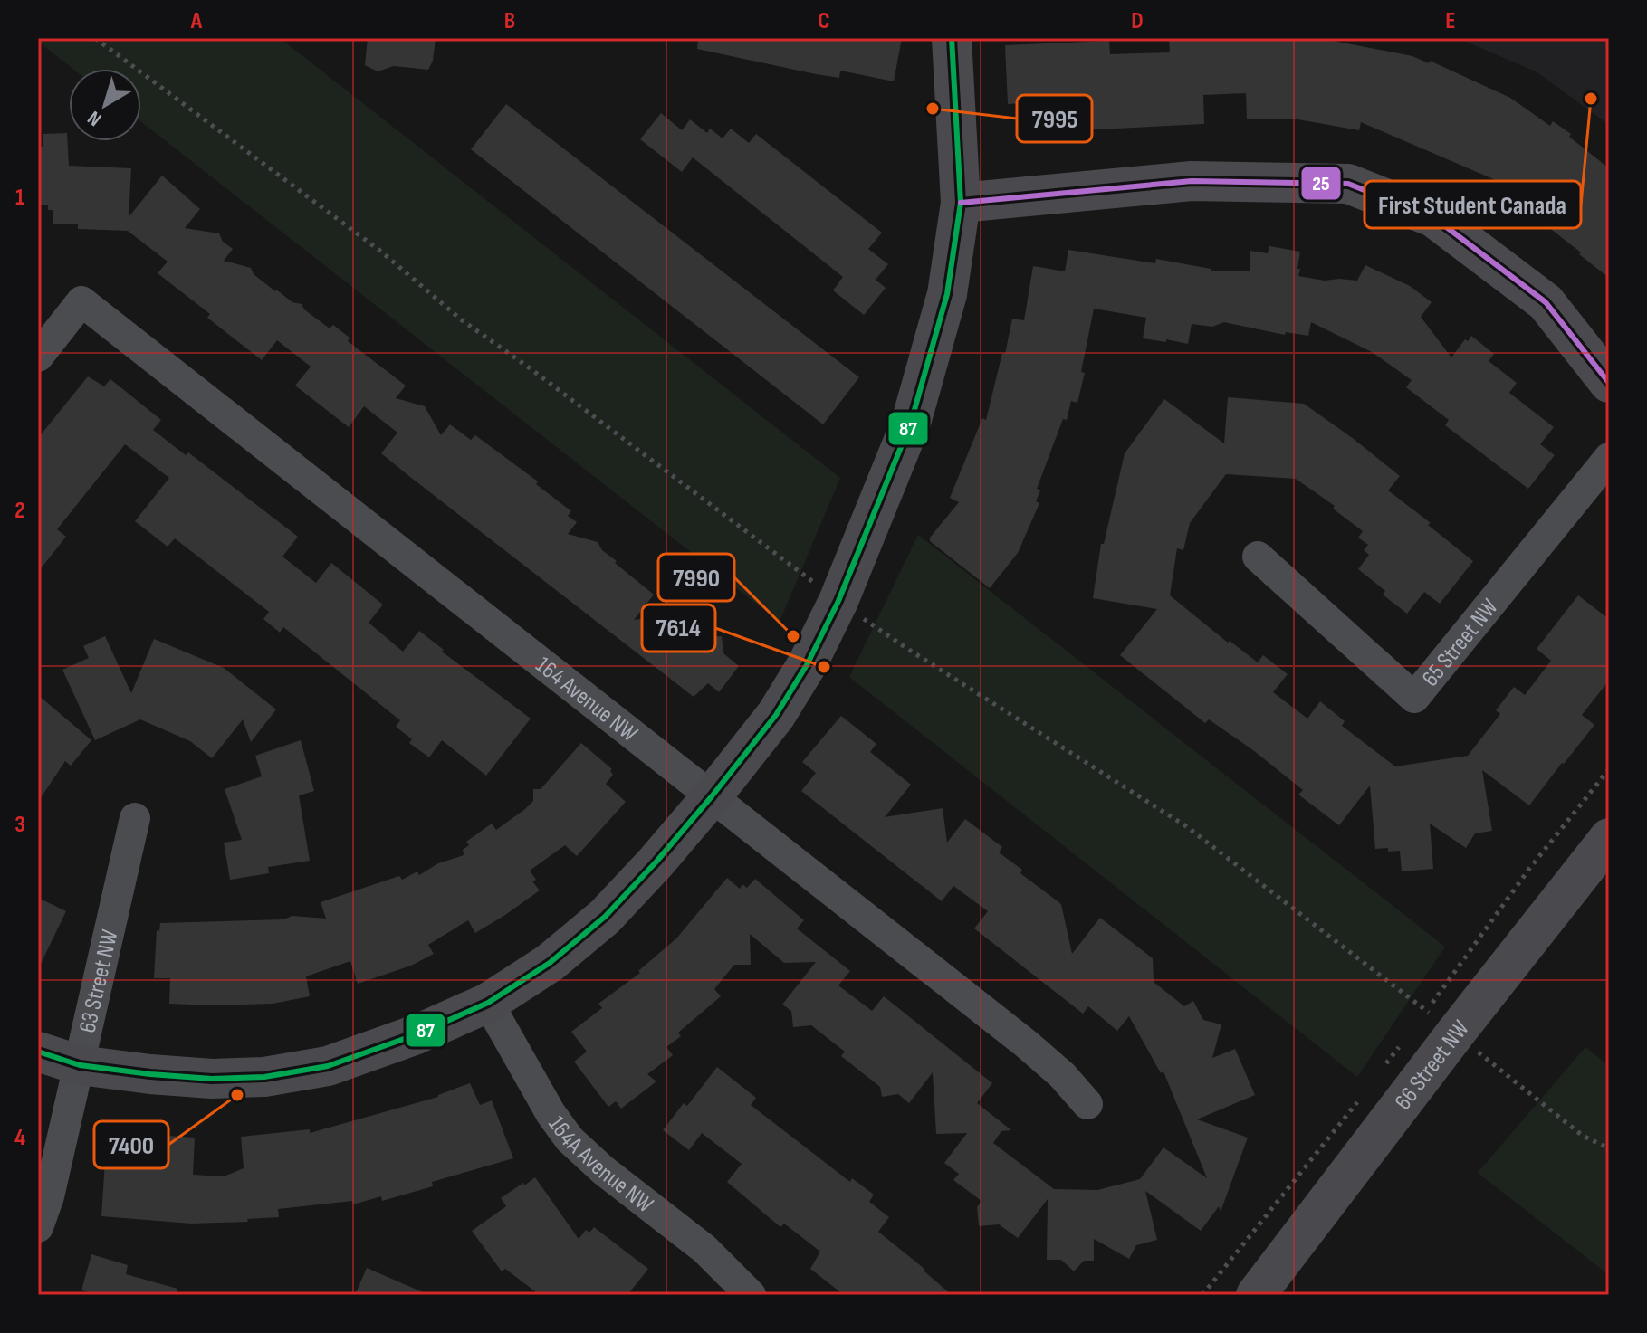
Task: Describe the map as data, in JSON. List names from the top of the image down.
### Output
{
  "streets": {
    "street": [
      "65 Street NW",
      "164 Avenue NW",
      "63 Street NW",
      "66 Street NW",
      "164A Avenue NW"
    ]
  },
  "places": [
    "First Student Canada",
    "7995",
    "7990",
    "7614",
    "7400"
  ],
  "lines": ["transit line 87", "transit line 25"],
  "north": "bottom left",
  "grid": {
    "columns": [
      "A",
      "B",
      "C",
      "D",
      "E"
    ],
    "rows": [
      "1",
      "2",
      "3",
      "4"
    ]
  }
}
